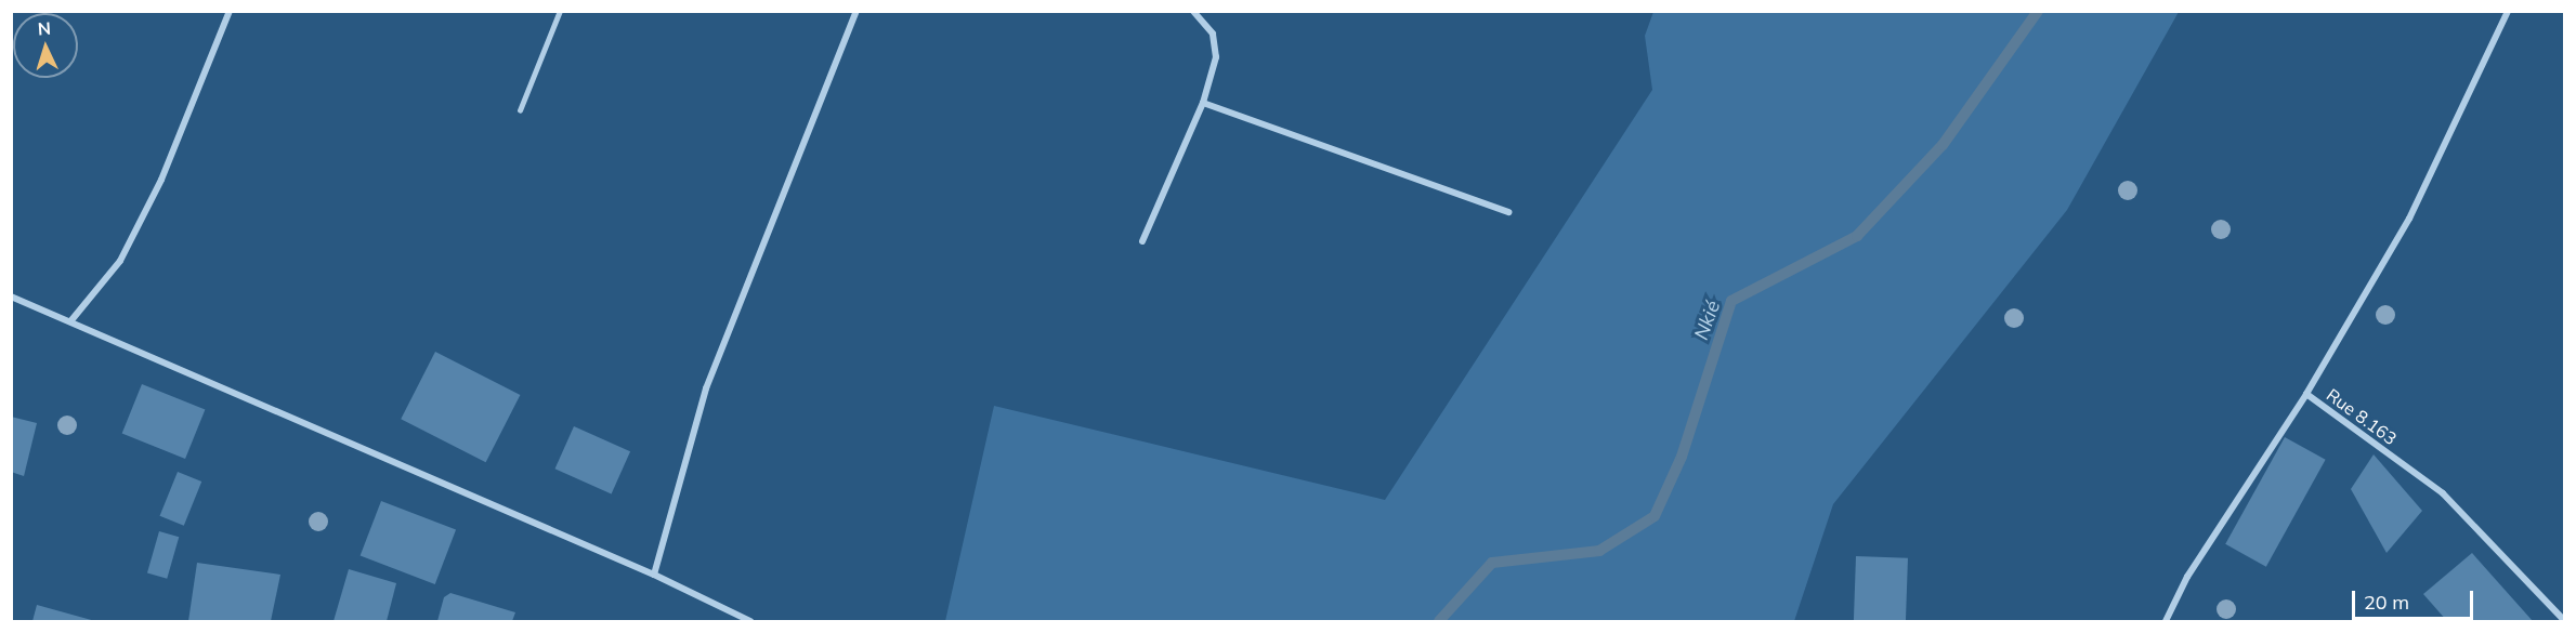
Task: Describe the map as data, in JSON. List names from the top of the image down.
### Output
{
  "streets": {
    "street": ["Rue 8.163"]
  },
  "water": ["Nkié"],
  "scale_bar": "20 m",
  "north": "top"
}
